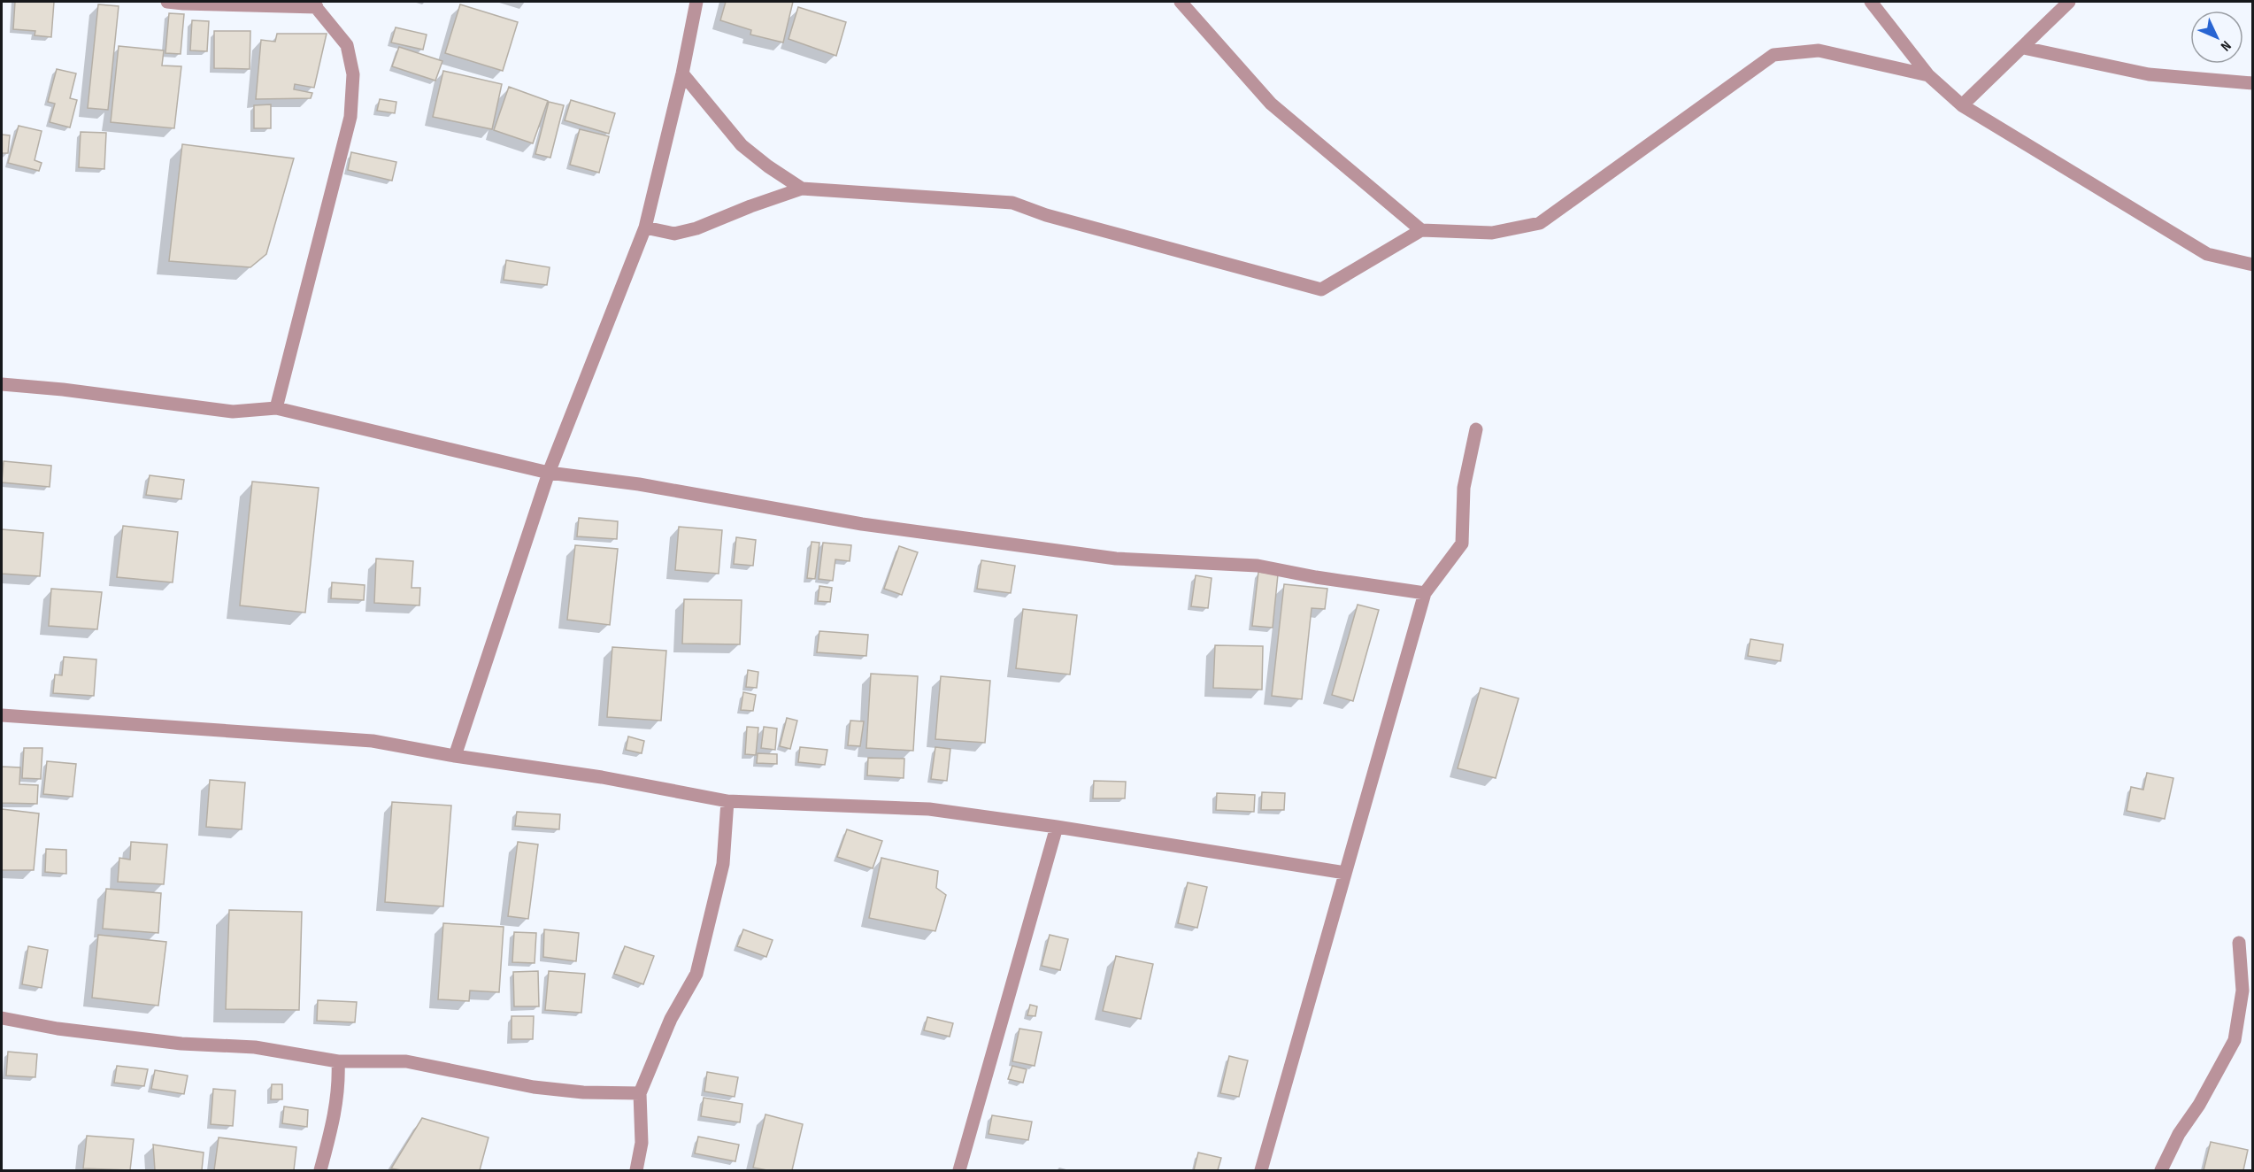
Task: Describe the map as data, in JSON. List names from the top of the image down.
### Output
{
  "north": "bottom right"
}
